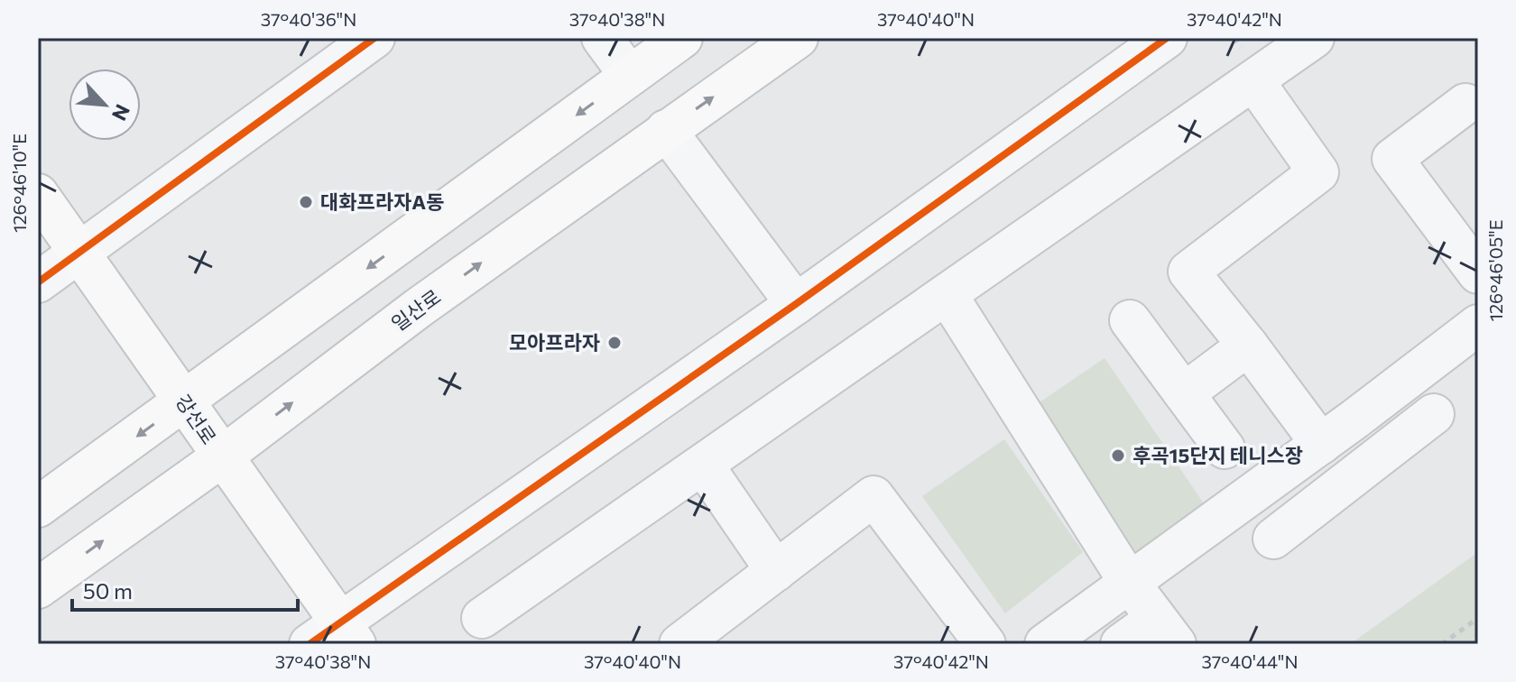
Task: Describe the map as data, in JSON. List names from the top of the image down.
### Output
{
  "streets": {
    "main road": ["일산로", "강선로"]
  },
  "crossings": [
    ["일산로", "강선로"]
  ],
  "places": ["대화프라자A동", "모아프라자", "후곡15단지 테니스장"],
  "scale_bar": "50 m",
  "north": "bottom right",
  "coordinates": [
    "37°40'36\"N",
    "37°40'38\"N",
    "37°40'40\"N",
    "37°40'42\"N",
    "126°46'10\"E",
    "126°46'05\"E",
    "37°40'44\"N"
  ]
}
